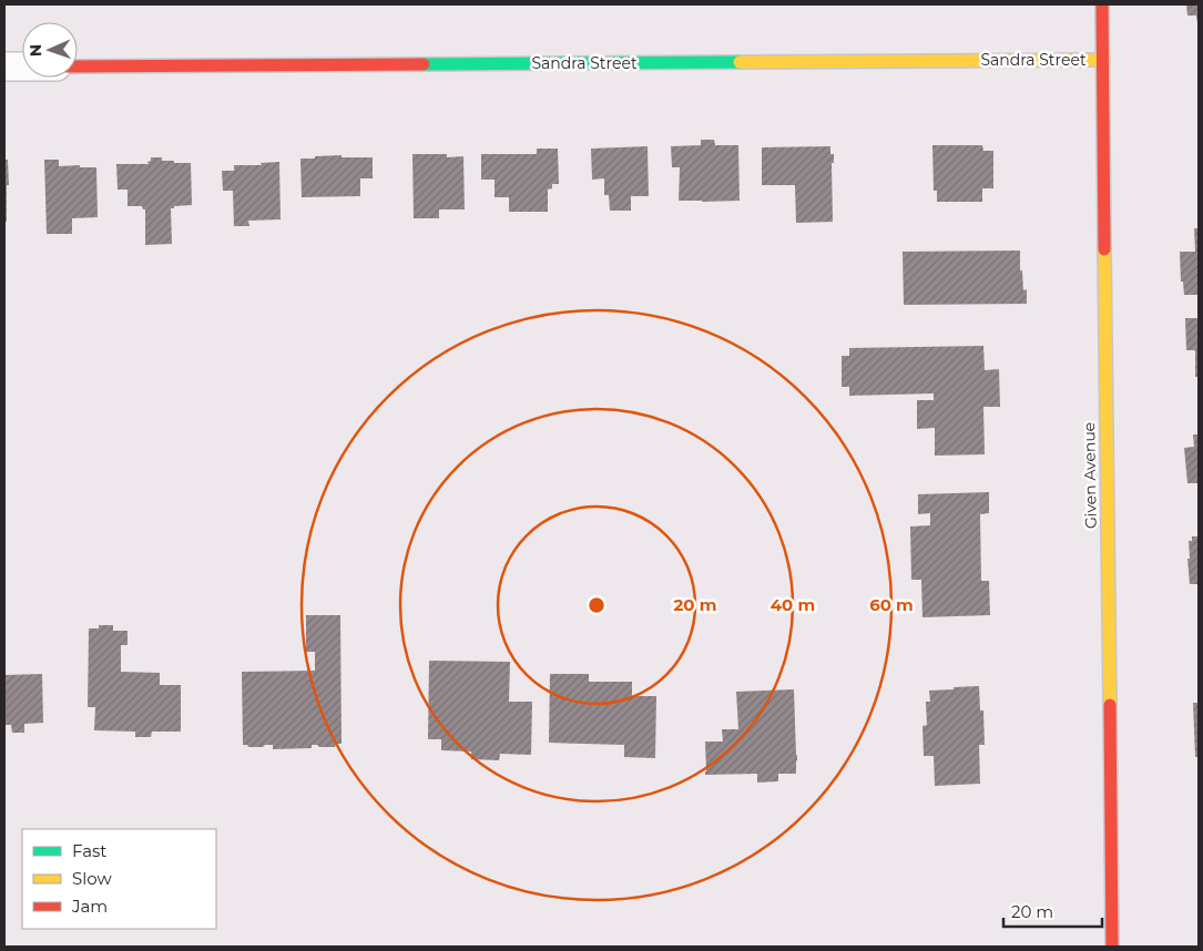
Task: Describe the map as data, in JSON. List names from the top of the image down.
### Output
{
  "streets": {
    "street": ["Sandra Street", "Given Avenue"]
  },
  "crossings": [
    ["Sandra Street", "Given Avenue"]
  ],
  "legend": ["Fast", "Slow", "Jam"],
  "scale_bar": "20 m",
  "north": "left",
  "rings": ["20 m", "40 m", "60 m"]
}
